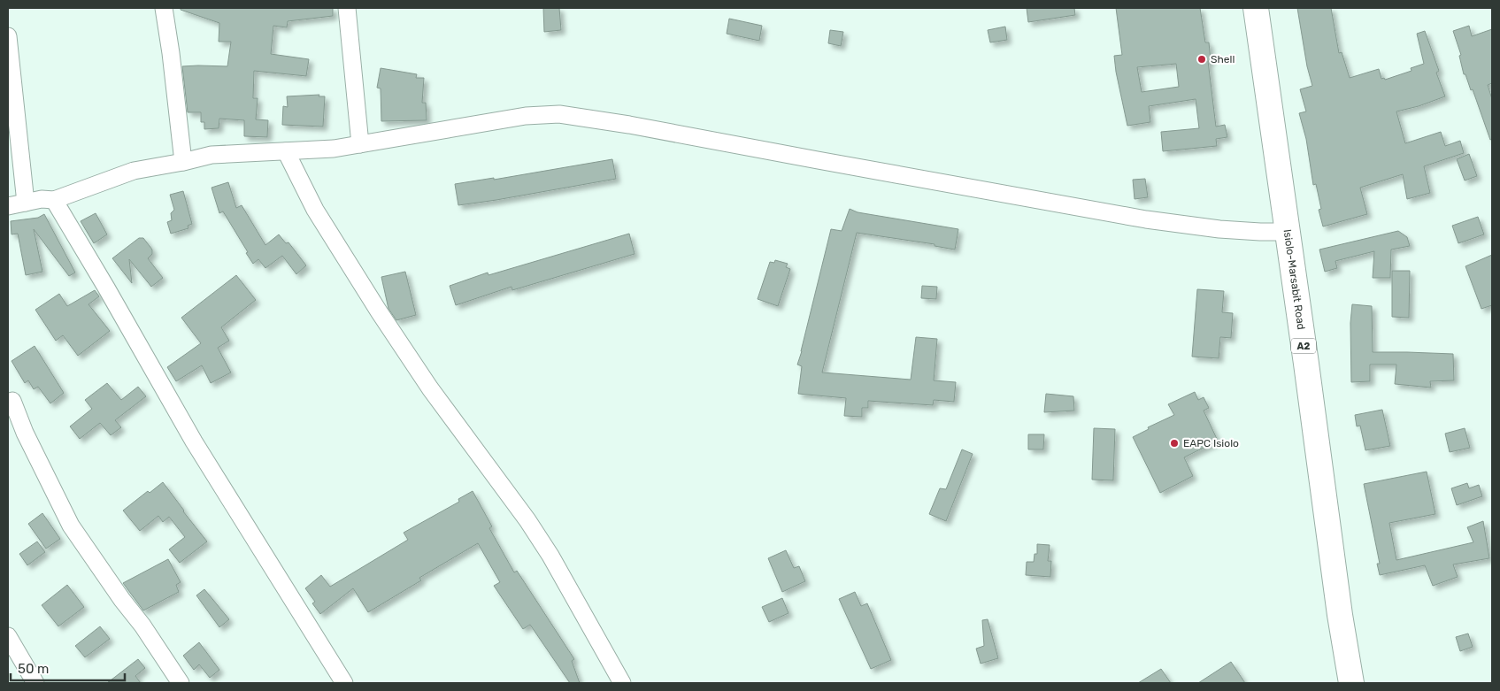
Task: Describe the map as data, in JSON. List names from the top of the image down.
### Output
{
  "streets": {
    "highway": ["Isiolo-Marsabit Road", "A2"]
  },
  "places": ["Shell", "EAPC Isiolo"],
  "scale_bar": "50 m"
}
